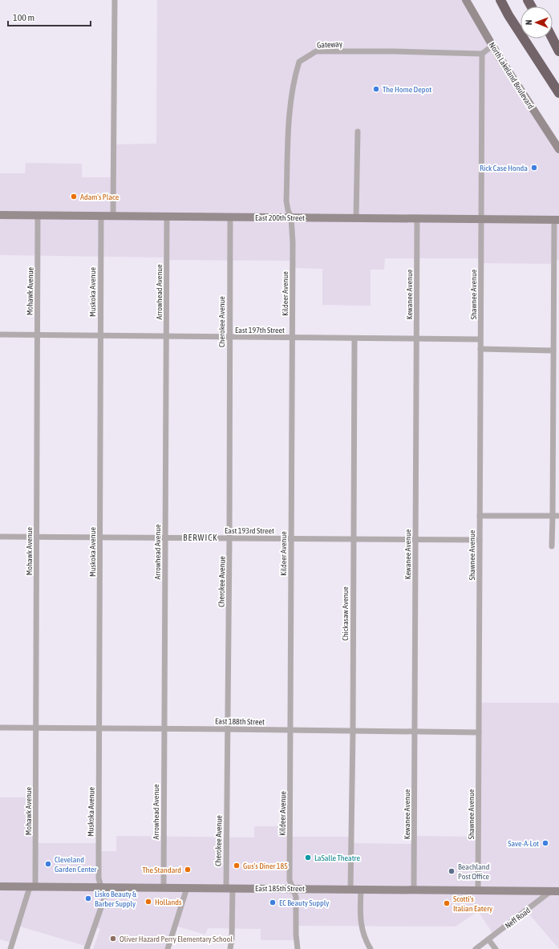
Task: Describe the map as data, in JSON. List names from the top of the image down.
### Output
{
  "streets": {
    "street": [
      "Gateway",
      "North Lakeland Boulevard",
      "East 200th Street",
      "Mohawk Avenue",
      "Muskoka Avenue",
      "Arrowhead Avenue",
      "Kildeer Avenue",
      "Kewanee Avenue",
      "Shawnee Avenue",
      "Cherokee Avenue",
      "East 197th Street",
      "East 193rd Street",
      "Chickasaw Avenue",
      "East 188th Street",
      "East 185th Street",
      "Neff Road"
    ]
  },
  "crossings": [
    ["Gateway", "East 200th Street"],
    ["Gateway", "Kildeer Avenue"],
    ["Gateway", "Shawnee Avenue"],
    ["East 200th Street", "Mohawk Avenue"],
    ["East 200th Street", "Muskoka Avenue"],
    ["East 200th Street", "Arrowhead Avenue"],
    ["East 200th Street", "Kildeer Avenue"],
    ["East 200th Street", "Kewanee Avenue"],
    ["East 200th Street", "Shawnee Avenue"],
    ["East 200th Street", "Cherokee Avenue"],
    ["Mohawk Avenue", "East 197th Street"],
    ["Mohawk Avenue", "East 193rd Street"],
    ["Mohawk Avenue", "East 188th Street"],
    ["Mohawk Avenue", "East 185th Street"],
    ["Muskoka Avenue", "East 197th Street"],
    ["Muskoka Avenue", "East 193rd Street"],
    ["Muskoka Avenue", "East 188th Street"],
    ["Muskoka Avenue", "East 185th Street"],
    ["Arrowhead Avenue", "East 197th Street"],
    ["Arrowhead Avenue", "East 193rd Street"],
    ["Arrowhead Avenue", "East 188th Street"],
    ["Arrowhead Avenue", "East 185th Street"],
    ["Kildeer Avenue", "East 197th Street"],
    ["Kildeer Avenue", "East 193rd Street"],
    ["Kildeer Avenue", "East 188th Street"],
    ["Kildeer Avenue", "East 185th Street"],
    ["Kewanee Avenue", "East 197th Street"],
    ["Kewanee Avenue", "East 193rd Street"],
    ["Kewanee Avenue", "East 188th Street"],
    ["Kewanee Avenue", "East 185th Street"],
    ["Shawnee Avenue", "East 197th Street"],
    ["Shawnee Avenue", "East 193rd Street"],
    ["Shawnee Avenue", "East 188th Street"],
    ["Shawnee Avenue", "East 185th Street"],
    ["Cherokee Avenue", "East 197th Street"],
    ["Cherokee Avenue", "East 193rd Street"],
    ["Cherokee Avenue", "East 188th Street"],
    ["Cherokee Avenue", "East 185th Street"],
    ["East 197th Street", "Chickasaw Avenue"],
    ["East 193rd Street", "Chickasaw Avenue"],
    ["Chickasaw Avenue", "East 188th Street"],
    ["Chickasaw Avenue", "East 185th Street"],
    ["East 185th Street", "Neff Road"]
  ],
  "districts": ["BERWICK"],
  "places": [
    "The Home Depot",
    "Rick Case Honda",
    "Adam's Place",
    "Save-A-Lot",
    "LaSalle Theatre",
    "Cleveland Garden Center",
    "Gus's Diner 185",
    "The Standard",
    "Beachland Post Office",
    "Lisko Beauty & Barber Supply",
    "Hollands",
    "EC Beauty Supply",
    "Scotti's Italian Eatery",
    "Oliver Hazard Perry Elementary School"
  ],
  "scale_bar": "100 m",
  "north": "left"
}
